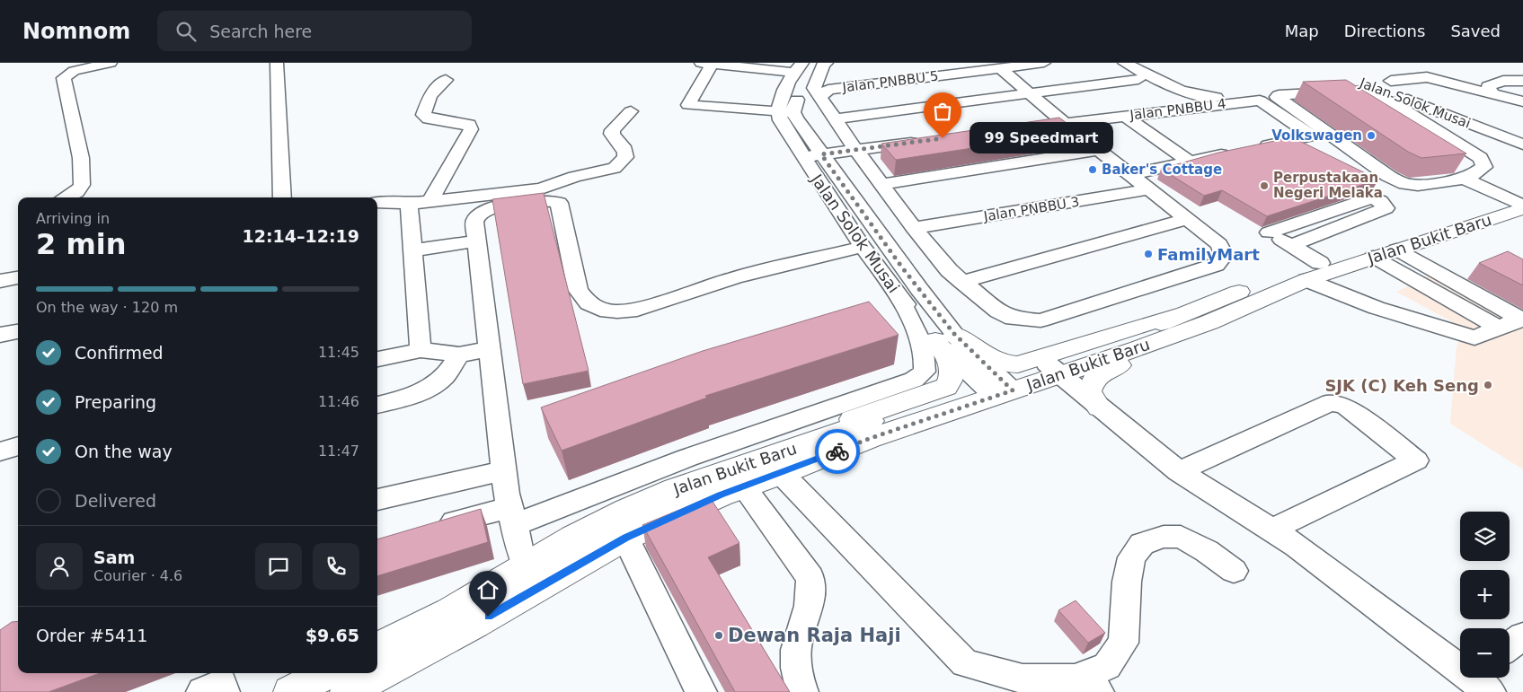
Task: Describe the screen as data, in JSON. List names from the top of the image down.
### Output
{
  "streets": {
    "main road": ["Jalan Bukit Baru"],
    "street": [
      "Jalan PNBBU 5",
      "Jalan Solok Musai",
      "Jalan PNBBU 4",
      "Jalan PNBBU 3"
    ]
  },
  "crossings": [
    ["Jalan Solok Musai", "Jalan Bukit Baru"]
  ],
  "places": [
    "Volkswagen",
    "99 Speedmart",
    "Baker's Cottage",
    "Perpustakaan Negeri Melaka",
    "FamilyMart",
    "SJK (C) Keh Seng",
    "Dewan Raja Haji"
  ],
  "page": {
    "header": "Nomnom",
    "search": "Search here",
    "nav": ["Map", "Directions", "Saved"],
    "bubble": "99 Speedmart",
    "heading": ["2 min", "Arriving in", "12:14–12:19"],
    "panel": [
      "Sam",
      "Courier · 4.6",
      "Order #5411",
      "$9.65"
    ],
    "bar": "On the way · 120 m",
    "list": [
      ["Confirmed", "11:45"],
      ["Preparing", "11:46"],
      ["On the way", "11:47"],
      "Delivered"
    ],
    "map_buttons": ["+", "−"]
  }
}
